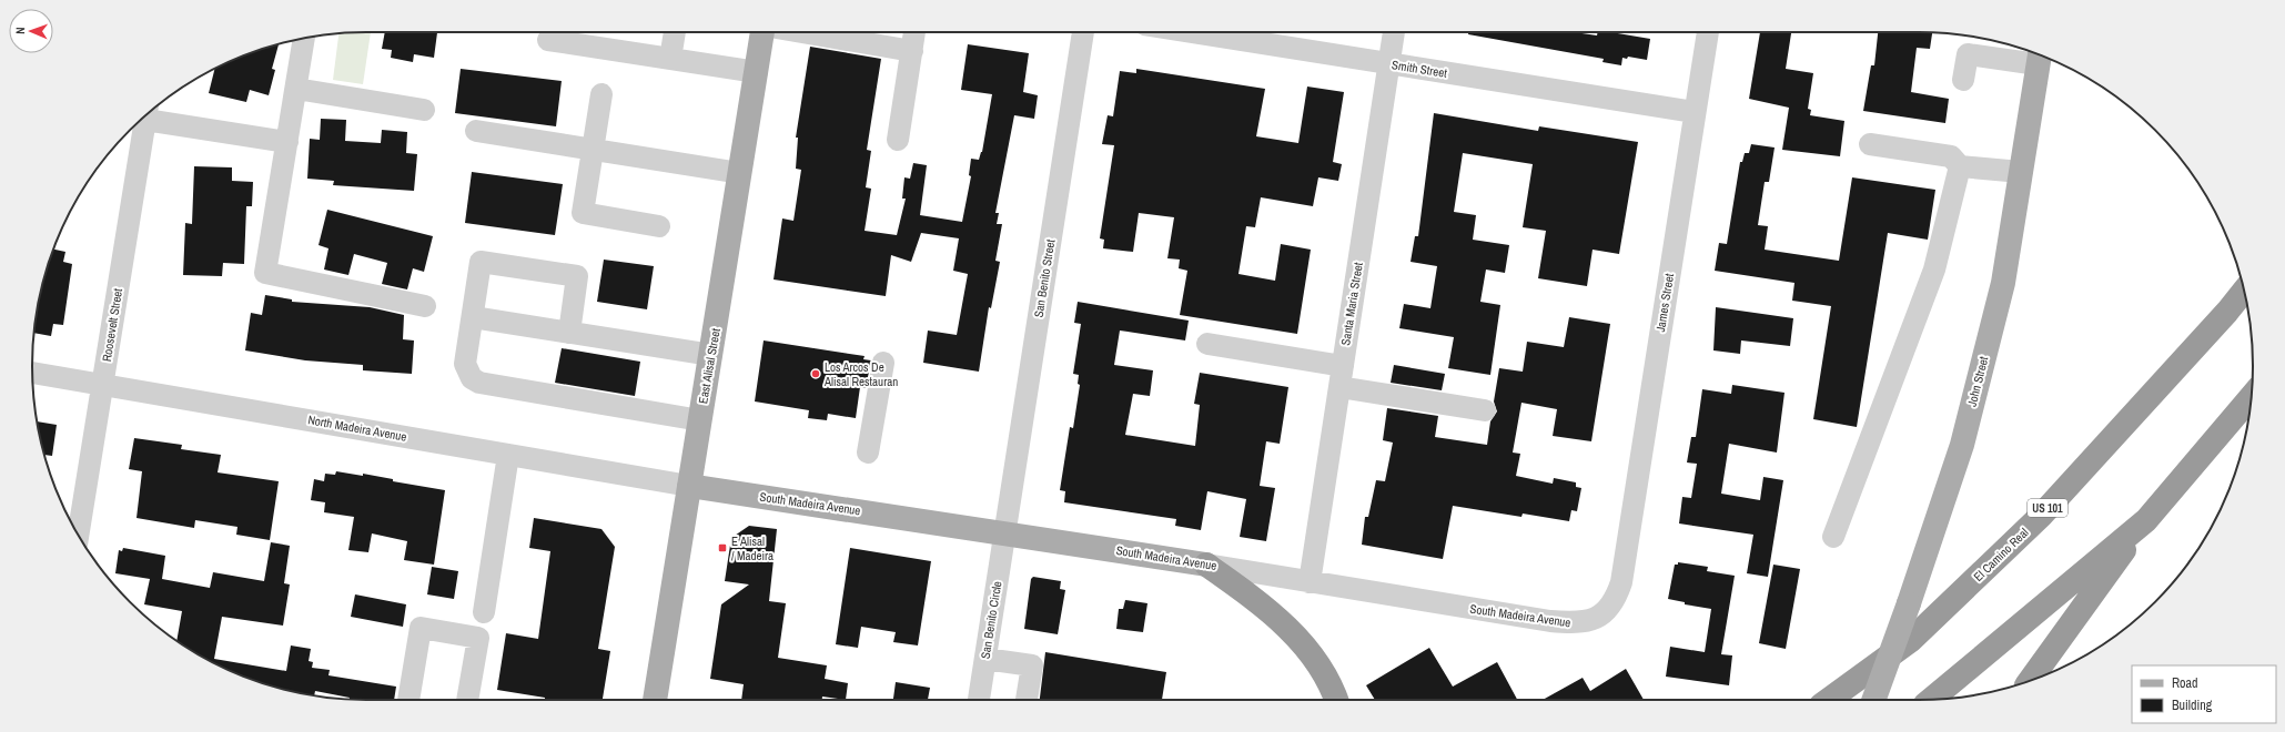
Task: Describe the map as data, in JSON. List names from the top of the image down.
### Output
{
  "streets": {
    "highway": ["US 101", "El Camino Real"],
    "main road": ["East Alisal Street", "John Street", "South Madeira Avenue"],
    "street": [
      "Smith Street",
      "San Benito Street",
      "James Street",
      "Santa Maria Street",
      "Roosevelt Street",
      "North Madeira Avenue",
      "San Benito Circle"
    ]
  },
  "crossings": [
    ["Smith Street", "James Street"],
    ["Smith Street", "Santa Maria Street"],
    ["San Benito Street", "South Madeira Avenue"],
    ["San Benito Street", "San Benito Circle"],
    ["James Street", "South Madeira Avenue"],
    ["Santa Maria Street", "South Madeira Avenue"],
    ["Roosevelt Street", "North Madeira Avenue"],
    ["East Alisal Street", "North Madeira Avenue"],
    ["East Alisal Street", "South Madeira Avenue"],
    ["North Madeira Avenue", "South Madeira Avenue"],
    ["South Madeira Avenue", "San Benito Circle"]
  ],
  "places": {
    "other": ["Los Arcos De Alisal Restauran"],
    "transit": ["E Alisal / Madeira"]
  },
  "legend": ["Road", "Building"],
  "north": "left"
}
